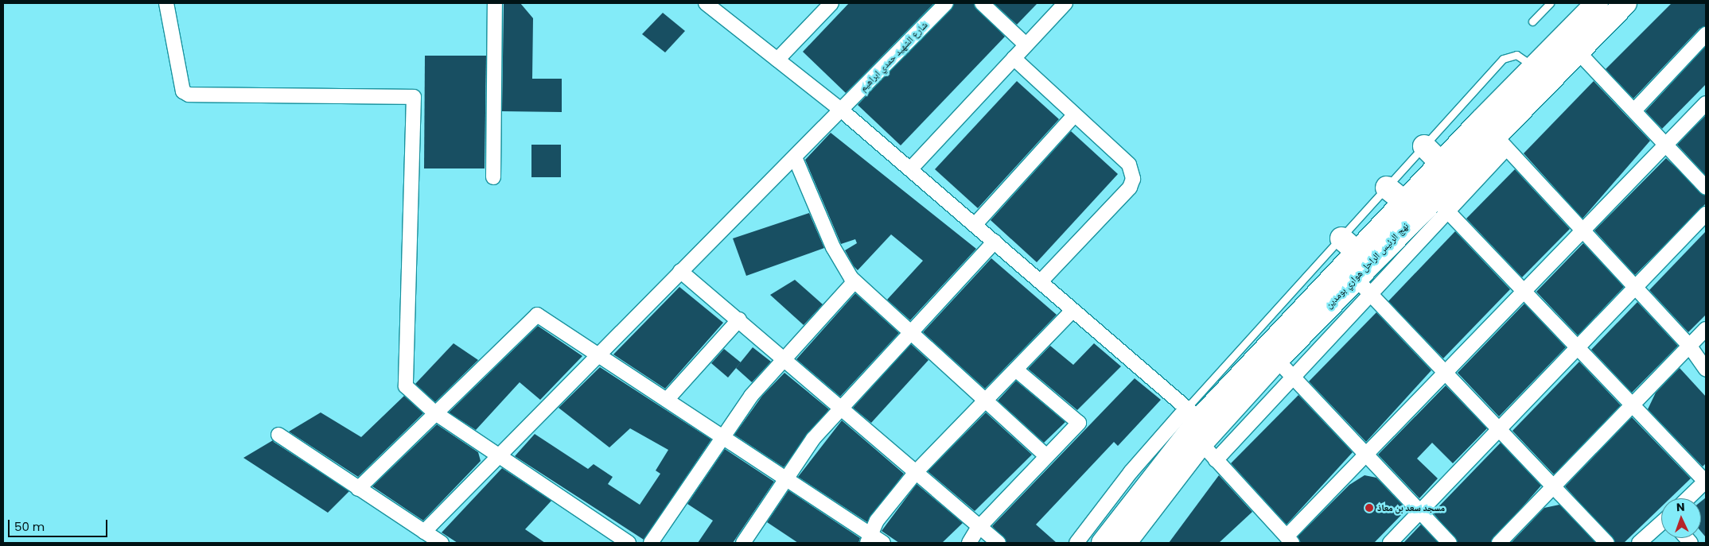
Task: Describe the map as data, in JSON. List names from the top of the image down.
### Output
{
  "streets": {
    "main road": ["نهج الرئيس الراحل هواري بومدين"],
    "street": ["شارع الشهيد حمدي ابراهيم"]
  },
  "places": ["مسجد سعد بن معاذ"],
  "scale_bar": "50 m",
  "north": "top"
}
